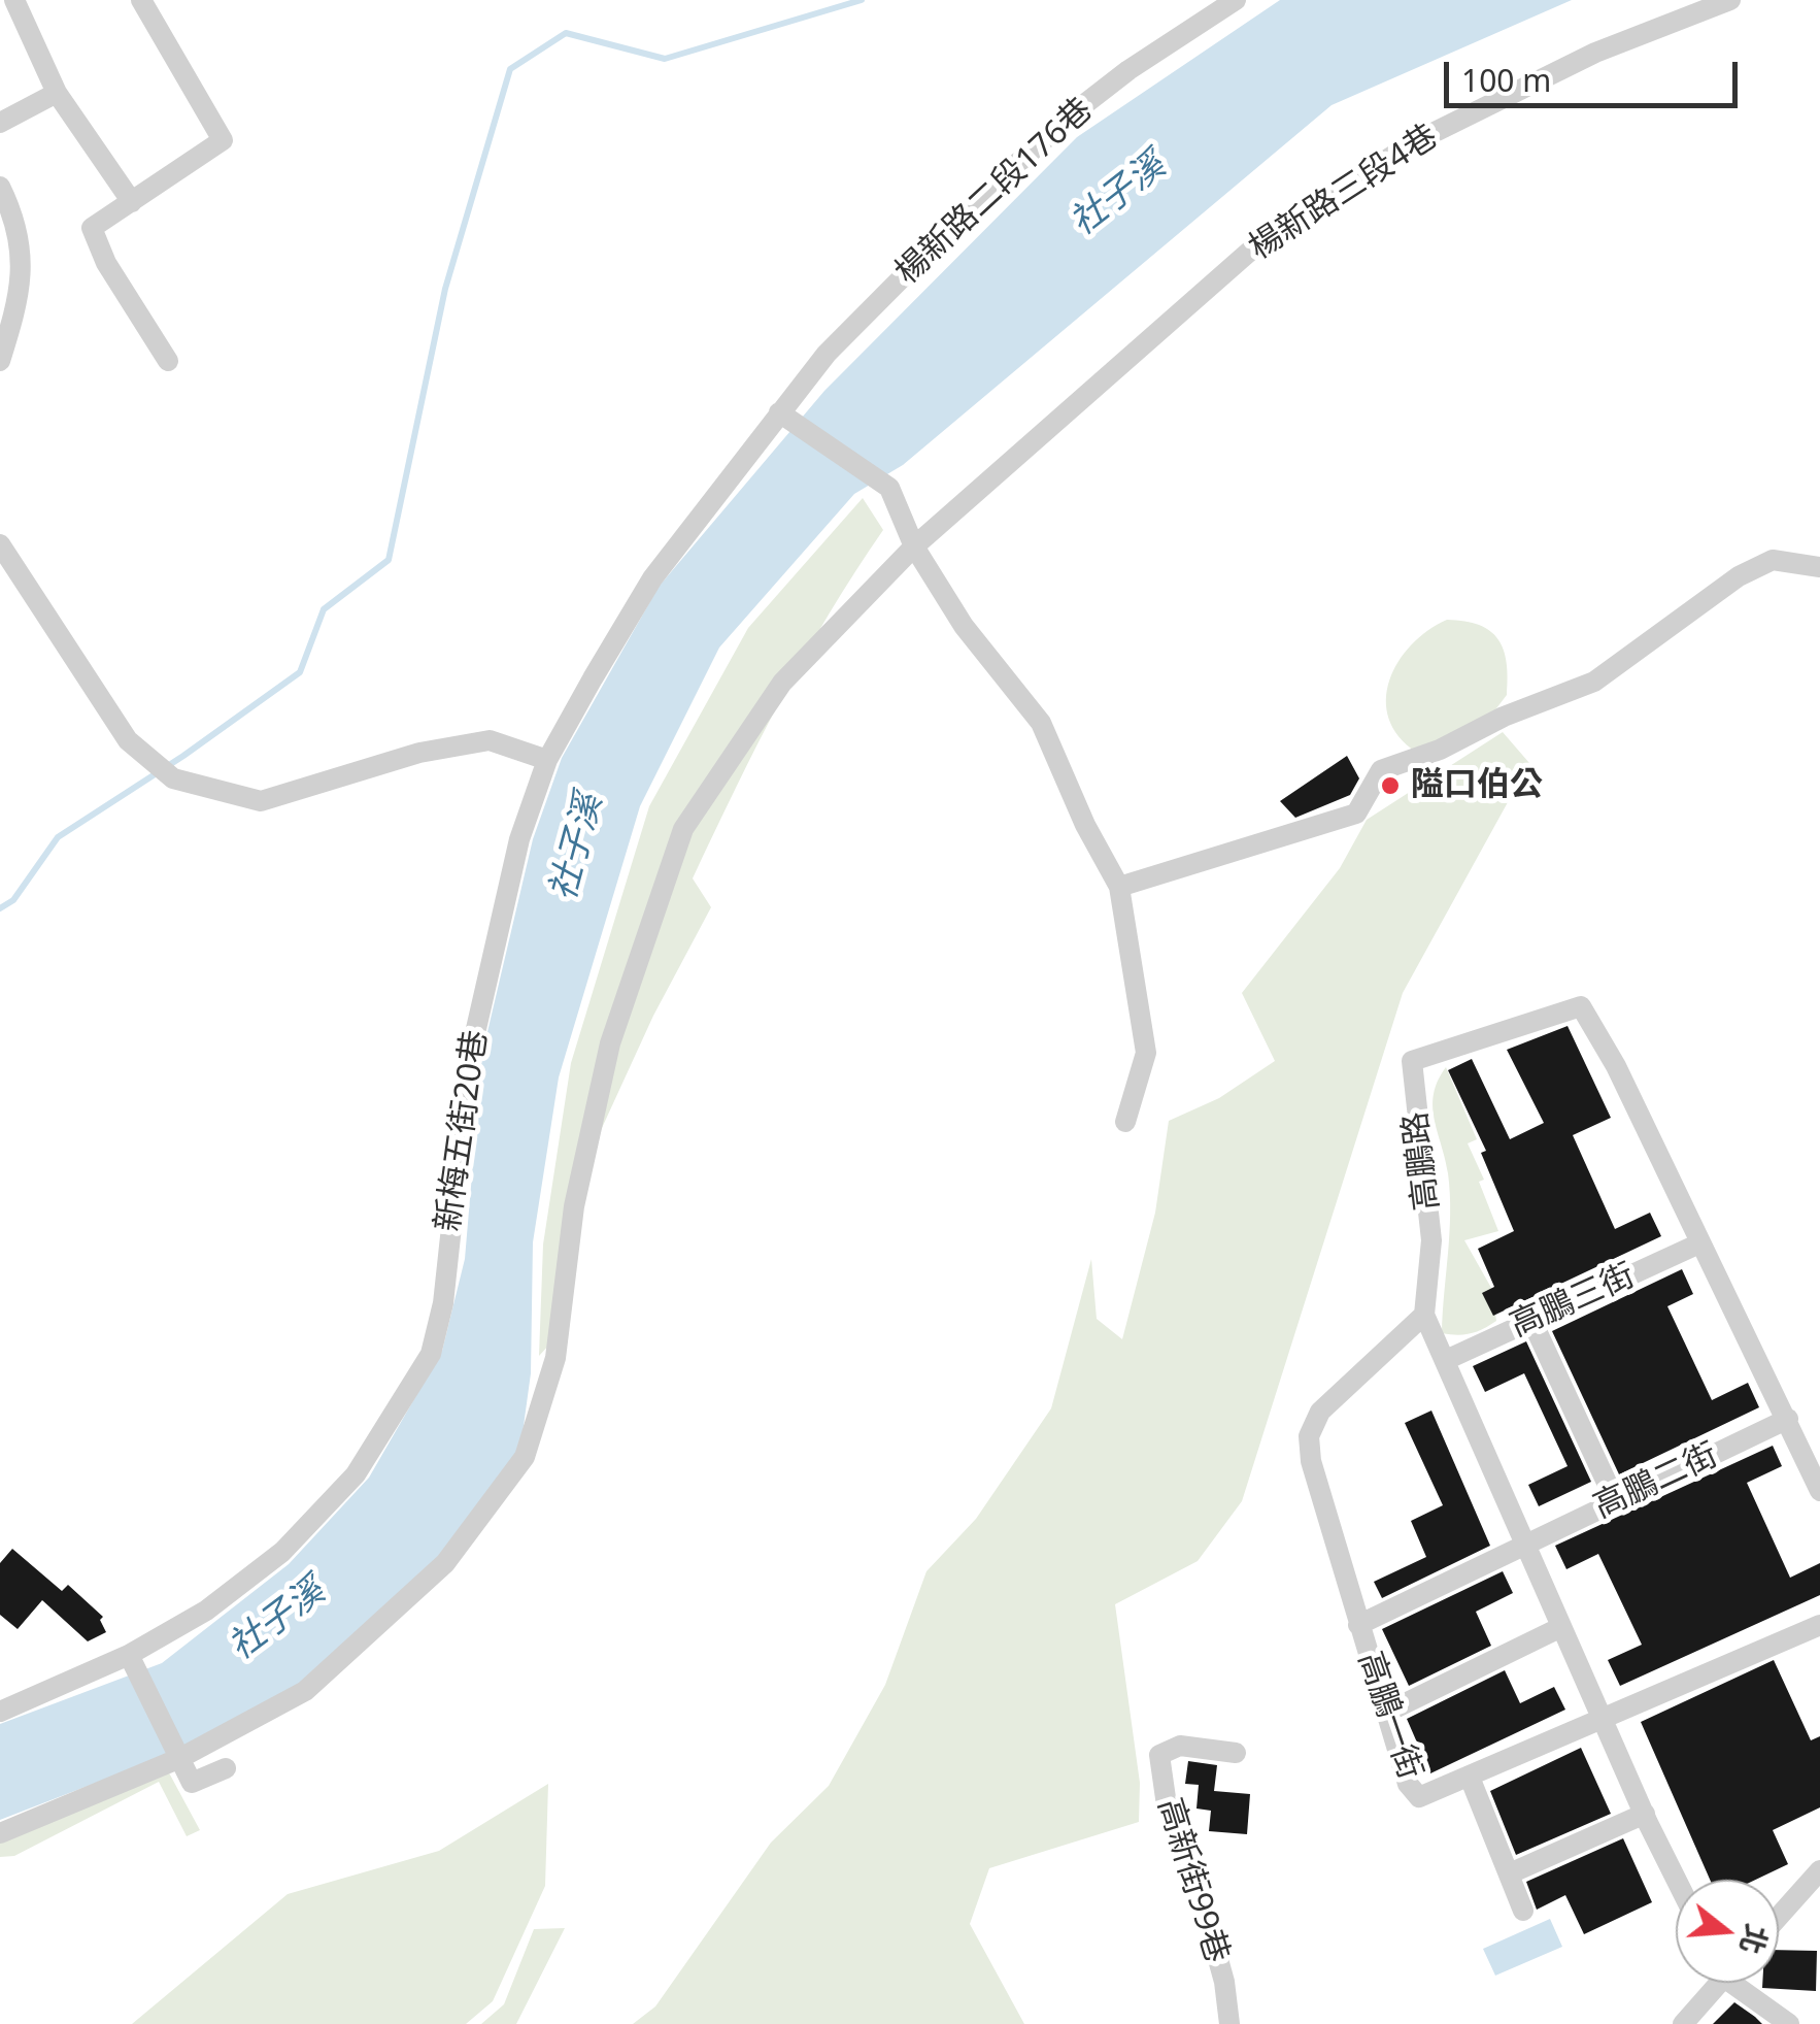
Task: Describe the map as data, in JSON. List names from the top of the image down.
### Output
{
  "streets": {
    "street": [
      "楊新路二段176巷",
      "楊新路三段4巷",
      "新梅五街20巷",
      "高鵬路",
      "高鵬三街",
      "高鵬二街",
      "高鵬一街",
      "高新街99巷"
    ]
  },
  "crossings": [
    ["楊新路二段176巷", "新梅五街20巷"],
    ["高鵬路", "高鵬三街"],
    ["高鵬路", "高鵬二街"],
    ["高鵬路", "高鵬一街"],
    ["高鵬二街", "高鵬一街"]
  ],
  "water": ["社子溪"],
  "places": ["隘口伯公"],
  "scale_bar": "100 m",
  "north": "right"
}
